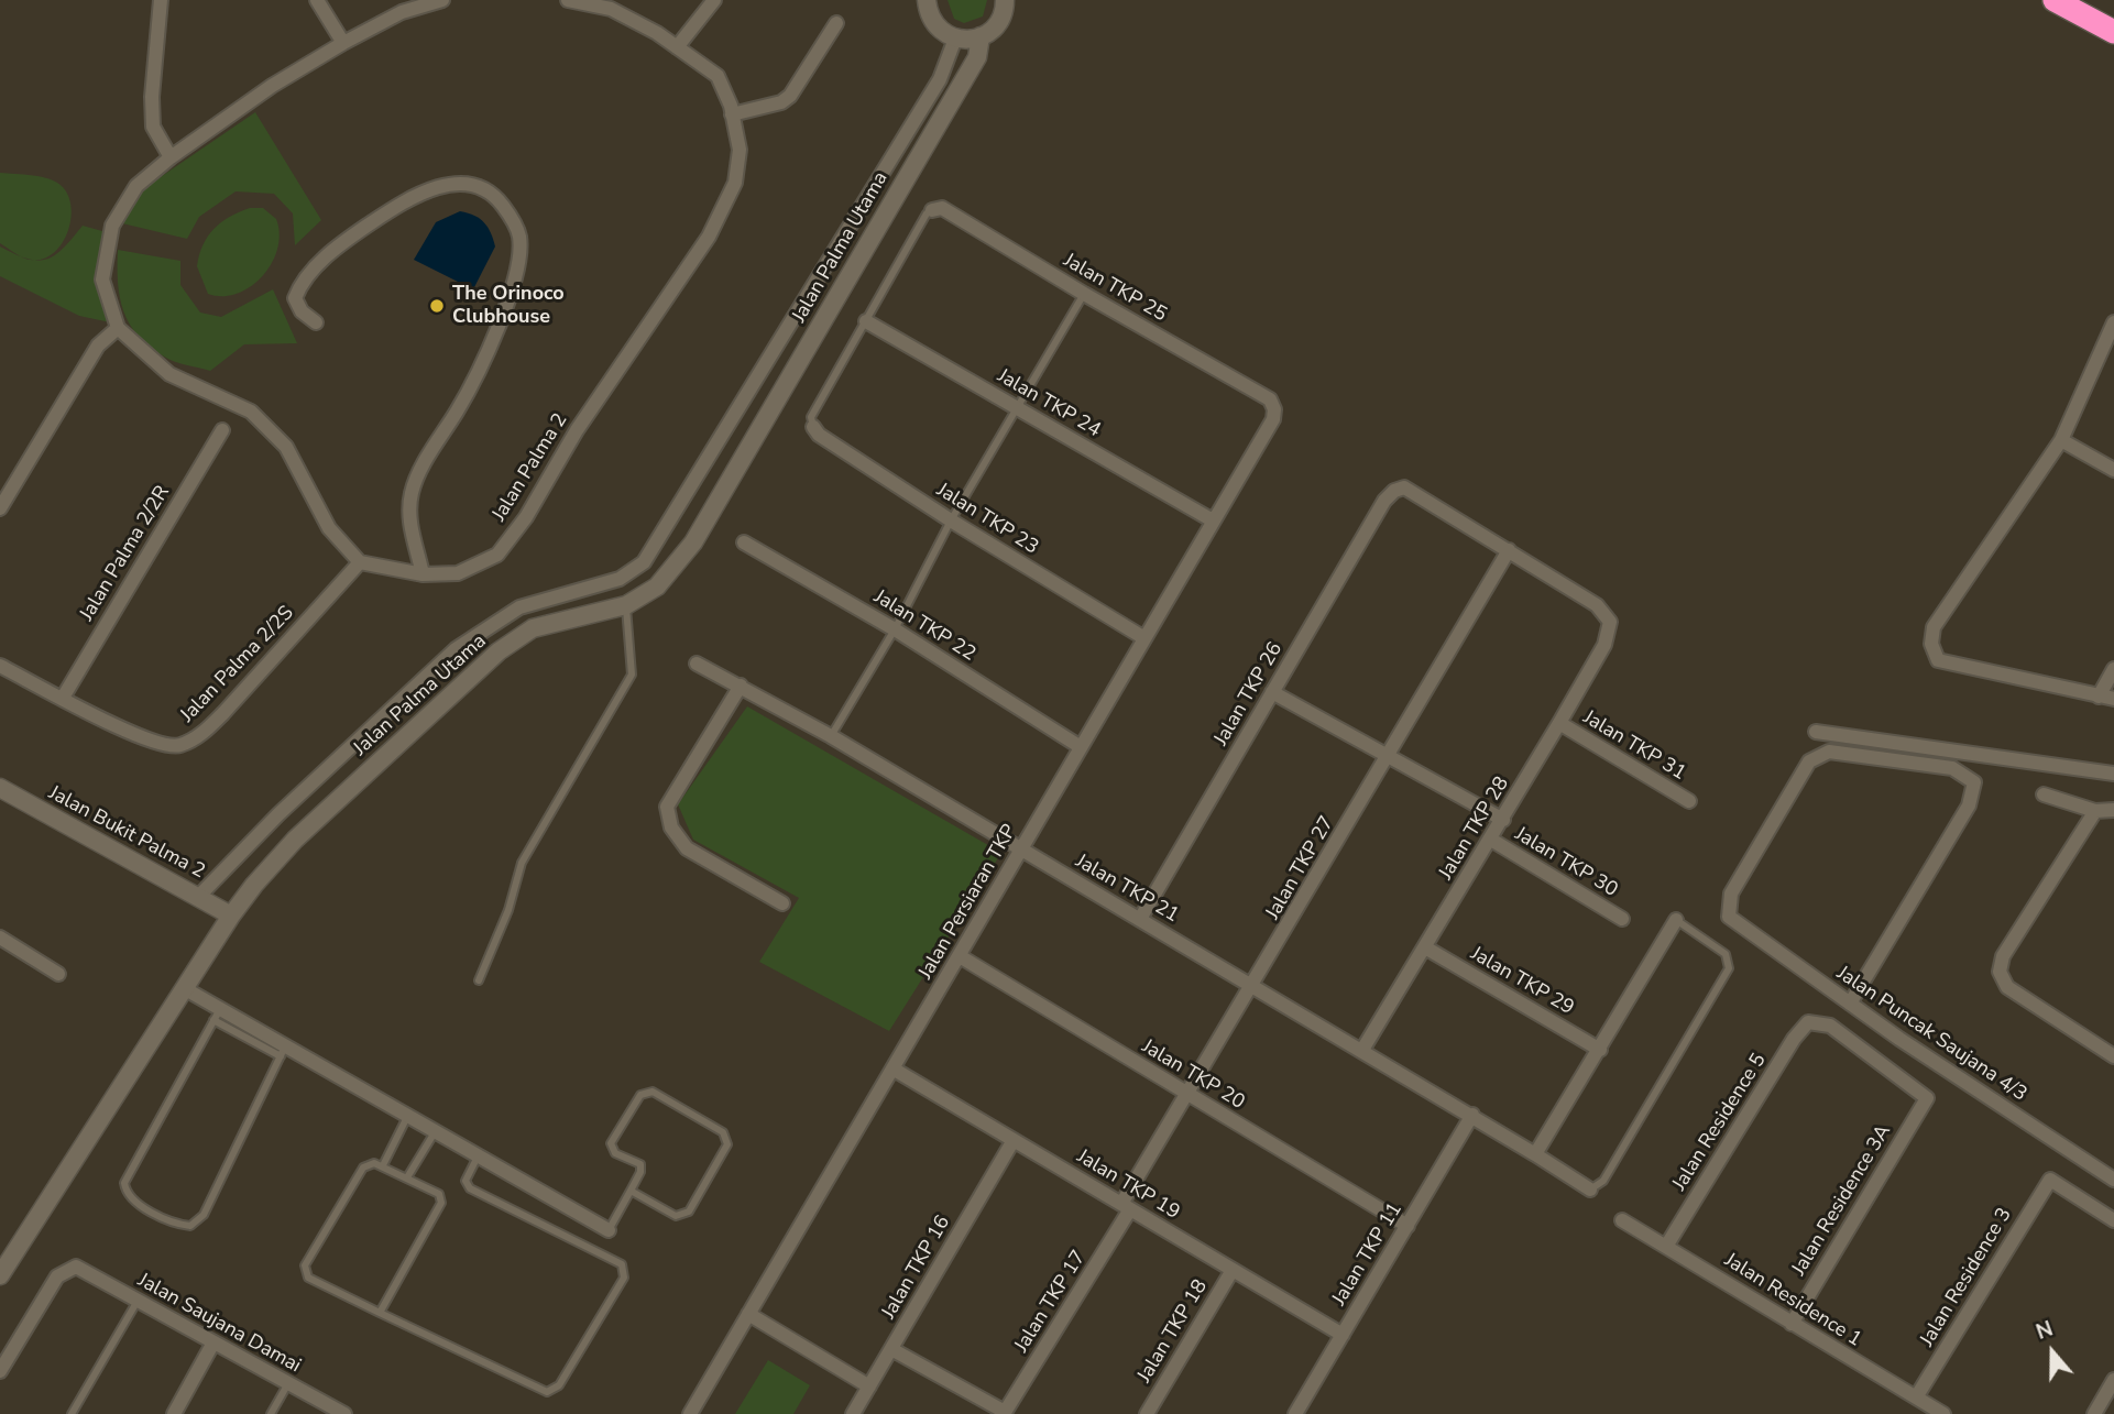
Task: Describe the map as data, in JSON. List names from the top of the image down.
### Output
{
  "streets": {
    "street": [
      "Jalan Palma Utama",
      "Jalan TKP 25",
      "Jalan TKP 24",
      "Jalan Palma 2",
      "Jalan TKP 23",
      "Jalan Palma 2/2R",
      "Jalan TKP 22",
      "Jalan Palma 2/2S",
      "Jalan TKP 26",
      "Jalan TKP 31",
      "Jalan TKP 28",
      "Jalan Bukit Palma 2",
      "Jalan TKP 30",
      "Jalan TKP 27",
      "Jalan TKP 21",
      "Jalan Persiaran TKP",
      "Jalan TKP 29",
      "Jalan Puncak Saujana 4/3",
      "Jalan TKP 20",
      "Jalan Residence 5",
      "Jalan TKP 19",
      "Jalan Residence 3A",
      "Jalan TKP 11",
      "Jalan TKP 16",
      "Jalan Residence 3",
      "Jalan Residence 1",
      "Jalan TKP 17",
      "Jalan Saujana Damai",
      "Jalan TKP 18"
    ]
  },
  "crossings": [
    ["Jalan Palma Utama", "Jalan Bukit Palma 2"],
    ["Jalan TKP 25", "Jalan Persiaran TKP"],
    ["Jalan TKP 24", "Jalan Persiaran TKP"],
    ["Jalan Palma 2", "Jalan Palma 2/2S"],
    ["Jalan TKP 23", "Jalan Persiaran TKP"],
    ["Jalan Palma 2/2R", "Jalan Palma 2/2S"],
    ["Jalan TKP 22", "Jalan Persiaran TKP"],
    ["Jalan TKP 26", "Jalan TKP 28"],
    ["Jalan TKP 26", "Jalan TKP 27"],
    ["Jalan TKP 26", "Jalan TKP 21"],
    ["Jalan TKP 31", "Jalan TKP 28"],
    ["Jalan TKP 28", "Jalan TKP 30"],
    ["Jalan TKP 28", "Jalan TKP 27"],
    ["Jalan TKP 28", "Jalan TKP 21"],
    ["Jalan TKP 28", "Jalan TKP 29"],
    ["Jalan TKP 27", "Jalan TKP 21"],
    ["Jalan TKP 27", "Jalan TKP 20"],
    ["Jalan TKP 27", "Jalan TKP 19"],
    ["Jalan TKP 27", "Jalan TKP 17"],
    ["Jalan TKP 21", "Jalan Persiaran TKP"],
    ["Jalan TKP 21", "Jalan TKP 11"],
    ["Jalan Persiaran TKP", "Jalan TKP 20"],
    ["Jalan Persiaran TKP", "Jalan TKP 19"],
    ["Jalan TKP 20", "Jalan TKP 11"],
    ["Jalan Residence 5", "Jalan Residence 3A"],
    ["Jalan Residence 5", "Jalan Residence 1"],
    ["Jalan TKP 19", "Jalan TKP 11"],
    ["Jalan TKP 19", "Jalan TKP 16"],
    ["Jalan TKP 19", "Jalan TKP 17"],
    ["Jalan TKP 19", "Jalan TKP 18"],
    ["Jalan Residence 3A", "Jalan Residence 1"],
    ["Jalan Residence 3", "Jalan Residence 1"]
  ],
  "places": ["The Orinoco Clubhouse"],
  "north": "top"
}
